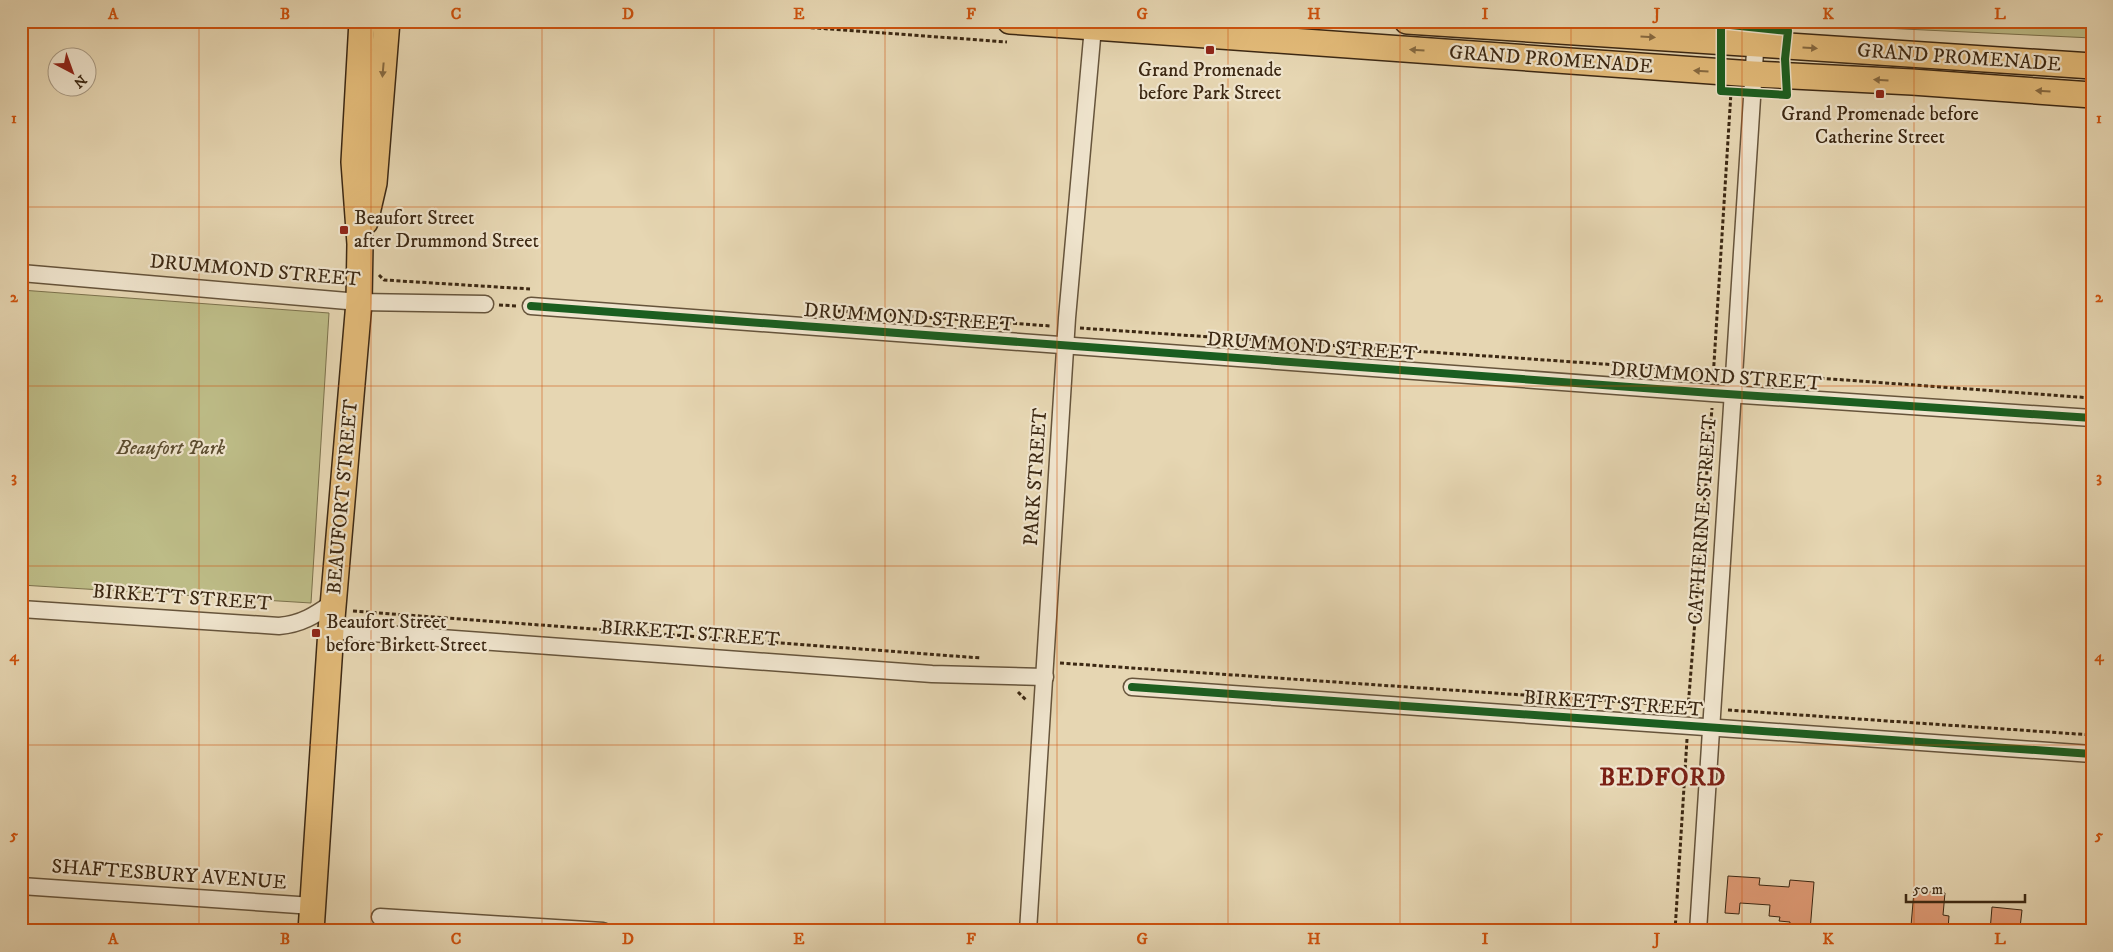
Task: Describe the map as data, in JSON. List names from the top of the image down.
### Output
{
  "streets": {
    "main road": ["GRAND PROMENADE", "BEAUFORT STREET"],
    "street": [
      "DRUMMOND STREET",
      "PARK STREET",
      "CATHERINE STREET",
      "BIRKETT STREET",
      "SHAFTESBURY AVENUE"
    ]
  },
  "crossings": [
    ["GRAND PROMENADE", "PARK STREET"],
    ["GRAND PROMENADE", "CATHERINE STREET"],
    ["DRUMMOND STREET", "PARK STREET"],
    ["DRUMMOND STREET", "BEAUFORT STREET"],
    ["DRUMMOND STREET", "CATHERINE STREET"],
    ["PARK STREET", "BIRKETT STREET"],
    ["BEAUFORT STREET", "BIRKETT STREET"],
    ["BEAUFORT STREET", "SHAFTESBURY AVENUE"],
    ["CATHERINE STREET", "BIRKETT STREET"]
  ],
  "districts": ["BEDFORD"],
  "parks": ["Beaufort Park"],
  "places": {
    "transit": [
      "Grand Promenade before Park Street",
      "Grand Promenade before Catherine Street",
      "Beaufort Street after Drummond Street",
      "Beaufort Street before Birkett Street"
    ]
  },
  "scale_bar": "50 m",
  "north": "bottom right",
  "grid": {
    "columns": [
      "A",
      "B",
      "C",
      "D",
      "E",
      "F",
      "G",
      "H",
      "I",
      "J",
      "K",
      "L"
    ],
    "rows": [
      "1",
      "2",
      "3",
      "4",
      "5"
    ]
  }
}
